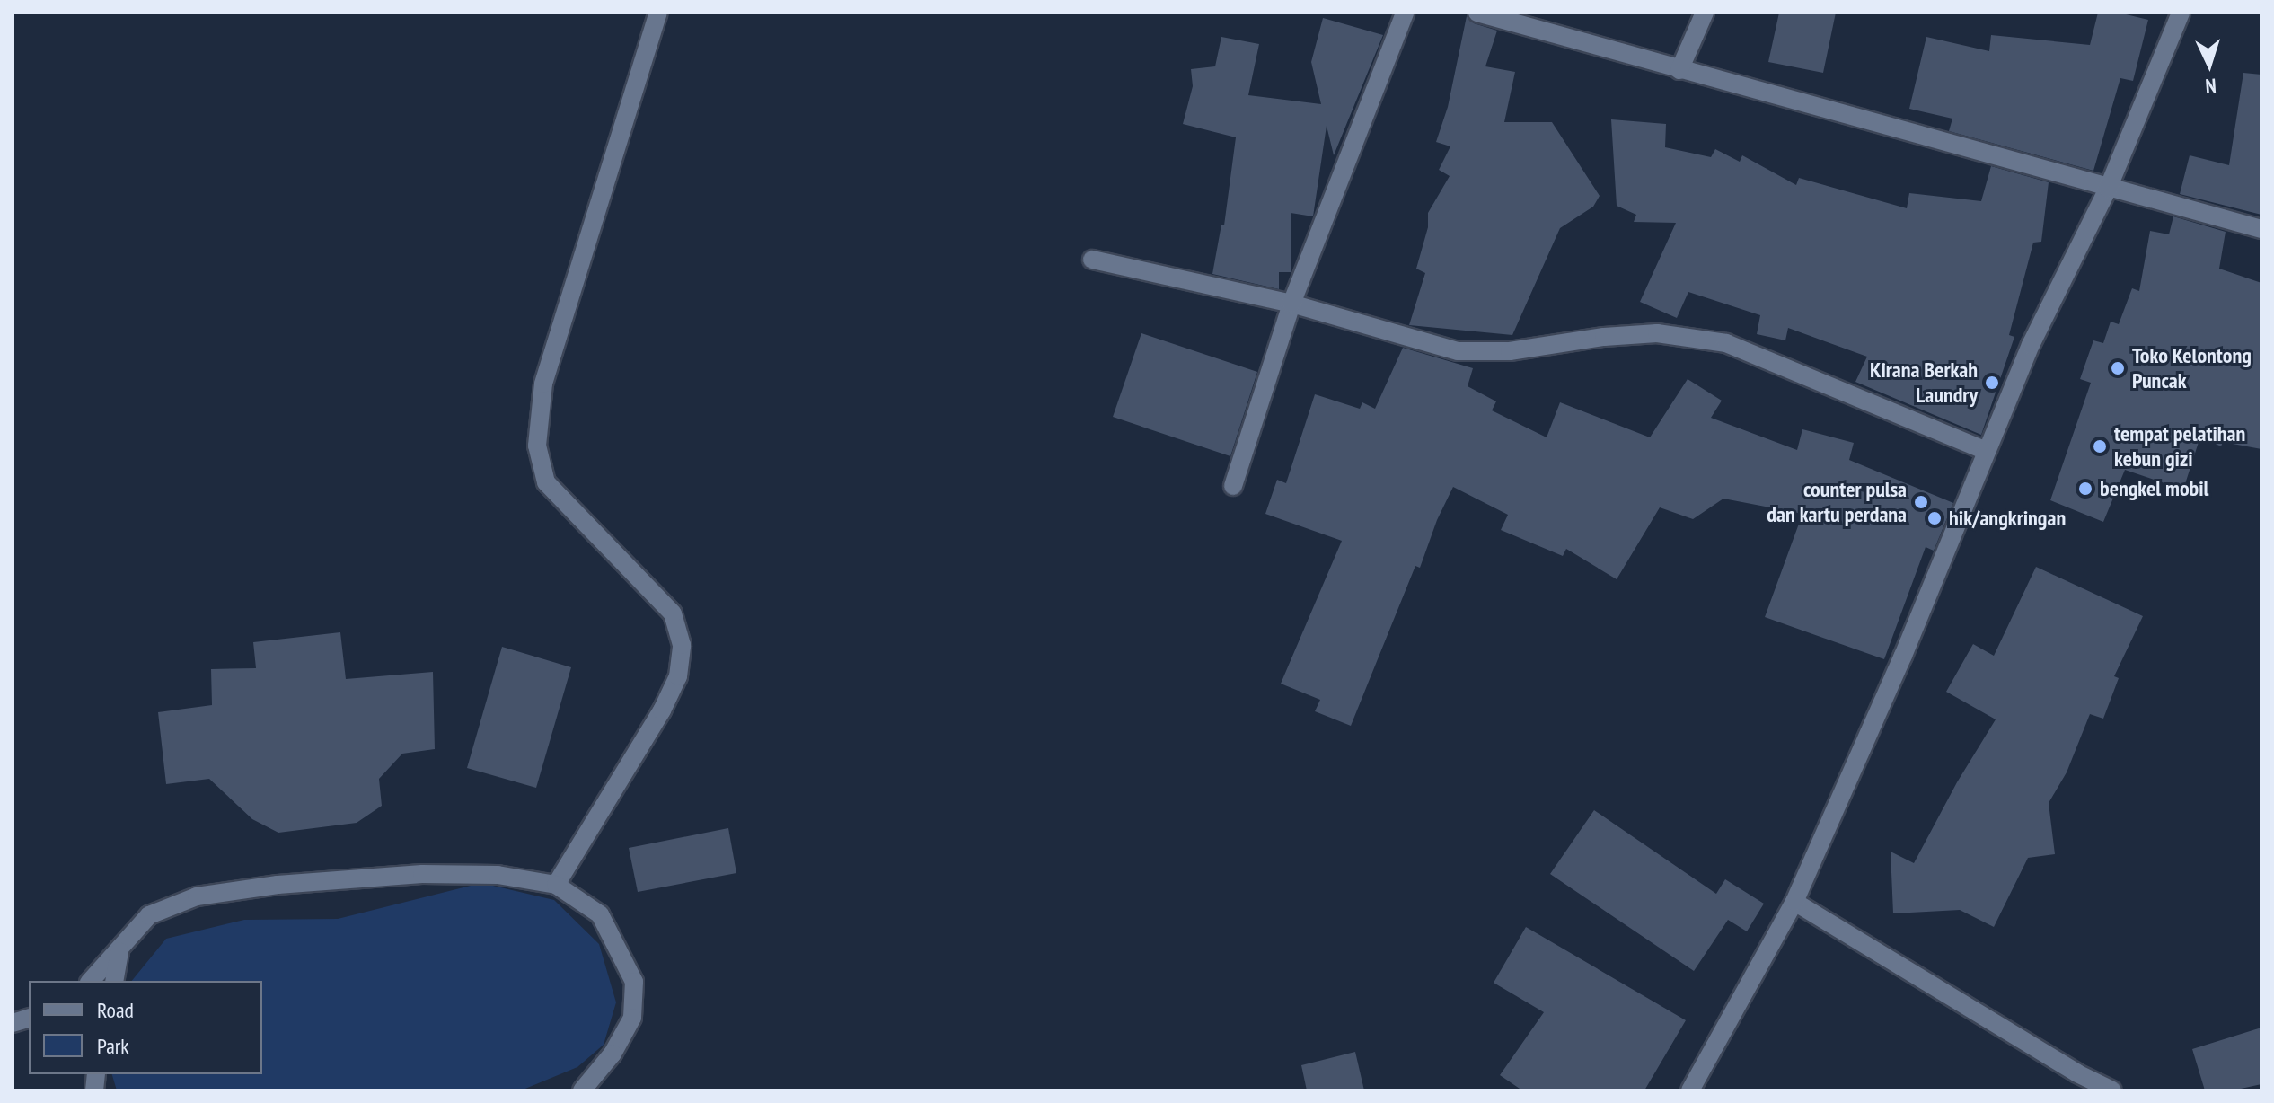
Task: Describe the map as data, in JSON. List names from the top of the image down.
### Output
{
  "places": [
    "Toko Kelontong Puncak",
    "Kirana Berkah Laundry",
    "tempat pelatihan kebun gizi",
    "bengkel mobil",
    "counter pulsa dan kartu perdana",
    "hik/angkringan"
  ],
  "legend": ["Road", "Park"],
  "north": "bottom"
}
